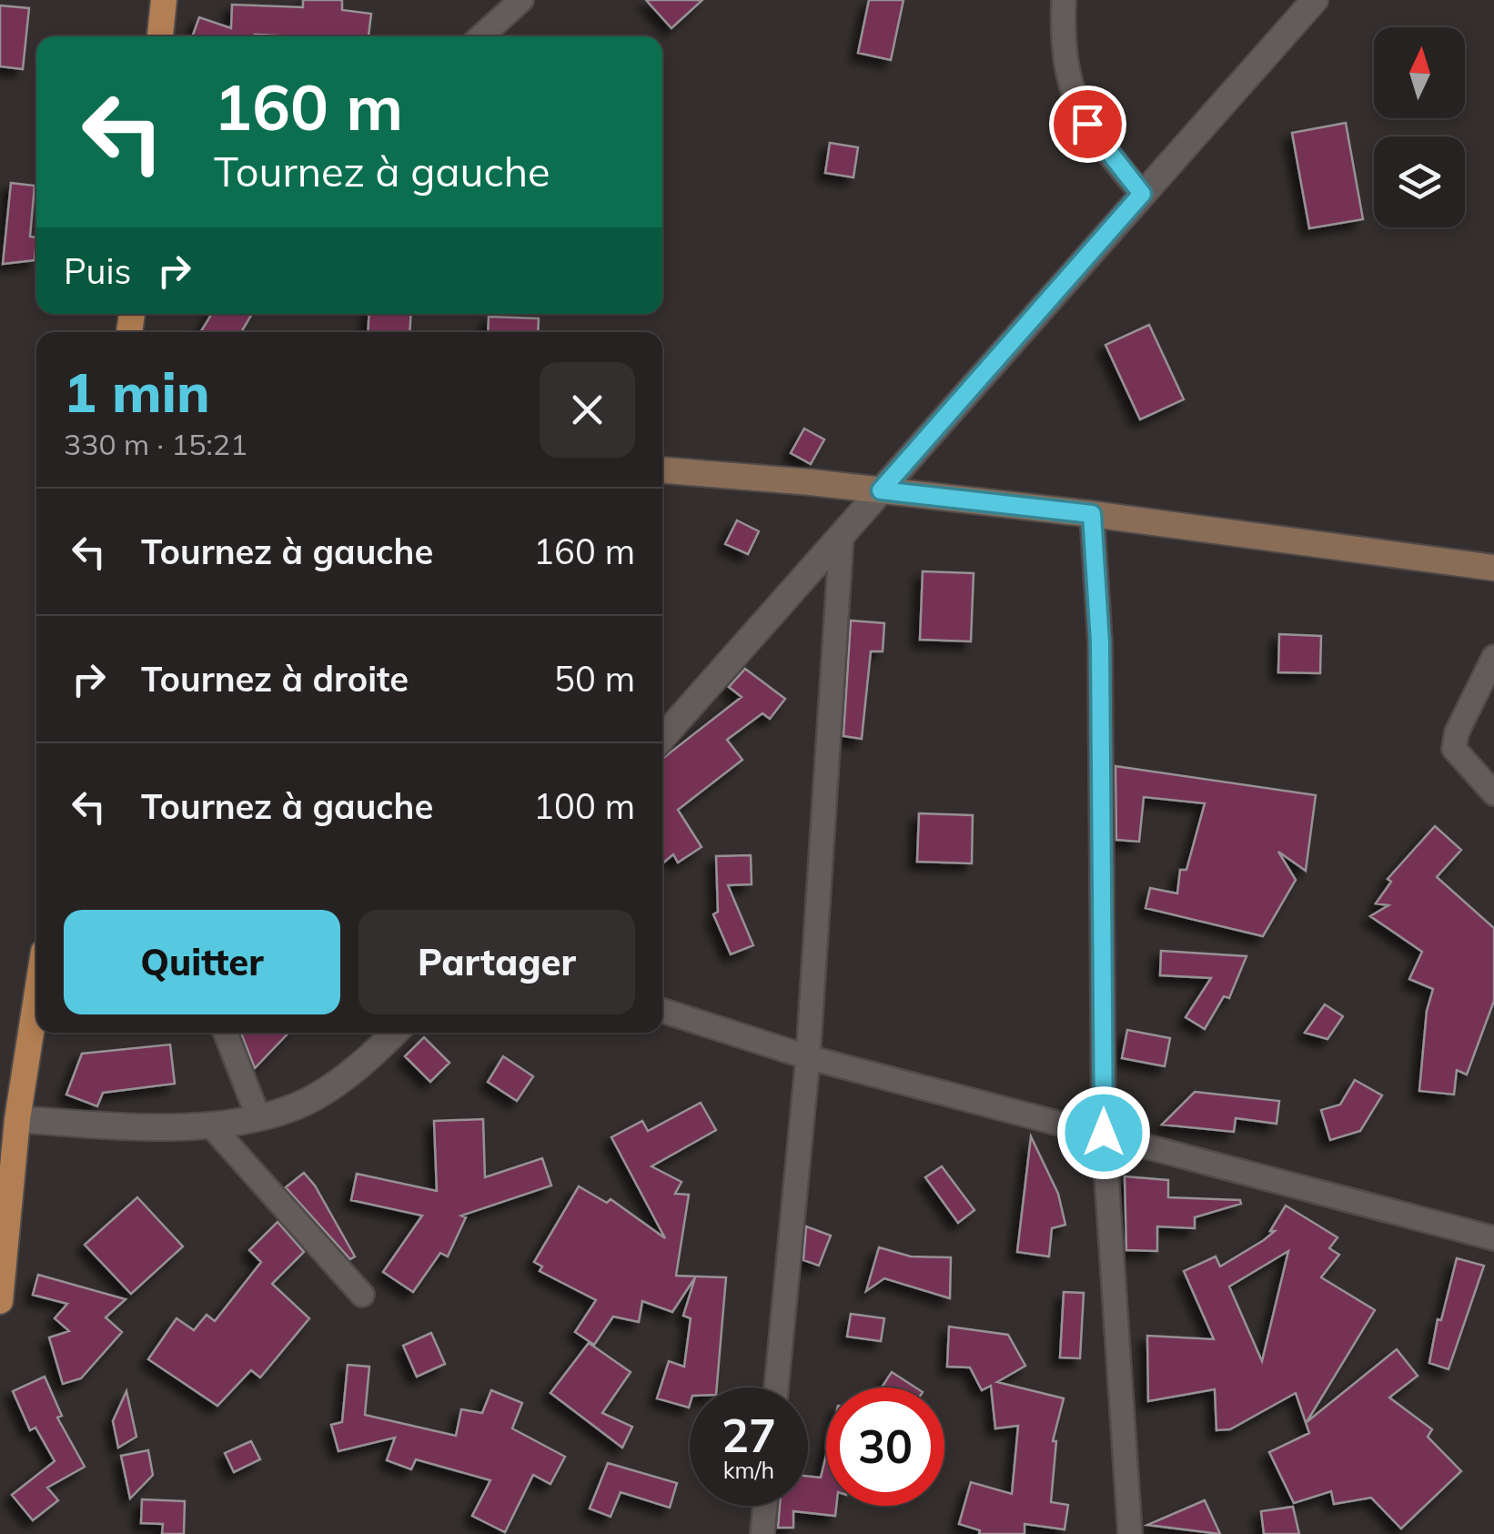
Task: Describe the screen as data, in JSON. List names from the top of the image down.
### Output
{
  "north": "top",
  "page": {
    "turn": ["160 m", "Tournez à gauche"],
    "then": "Puis",
    "heading": ["1 min", "330 m · 15:21"],
    "list": [
      {
        "name": "Tournez à gauche",
        "value": "160 m"
      },
      {
        "name": "Tournez à droite",
        "value": "50 m"
      },
      {
        "name": "Tournez à gauche",
        "value": "100 m"
      }
    ],
    "buttons": ["Quitter", "Partager"],
    "speed": "27 km/h",
    "limit": "30"
  }
}
